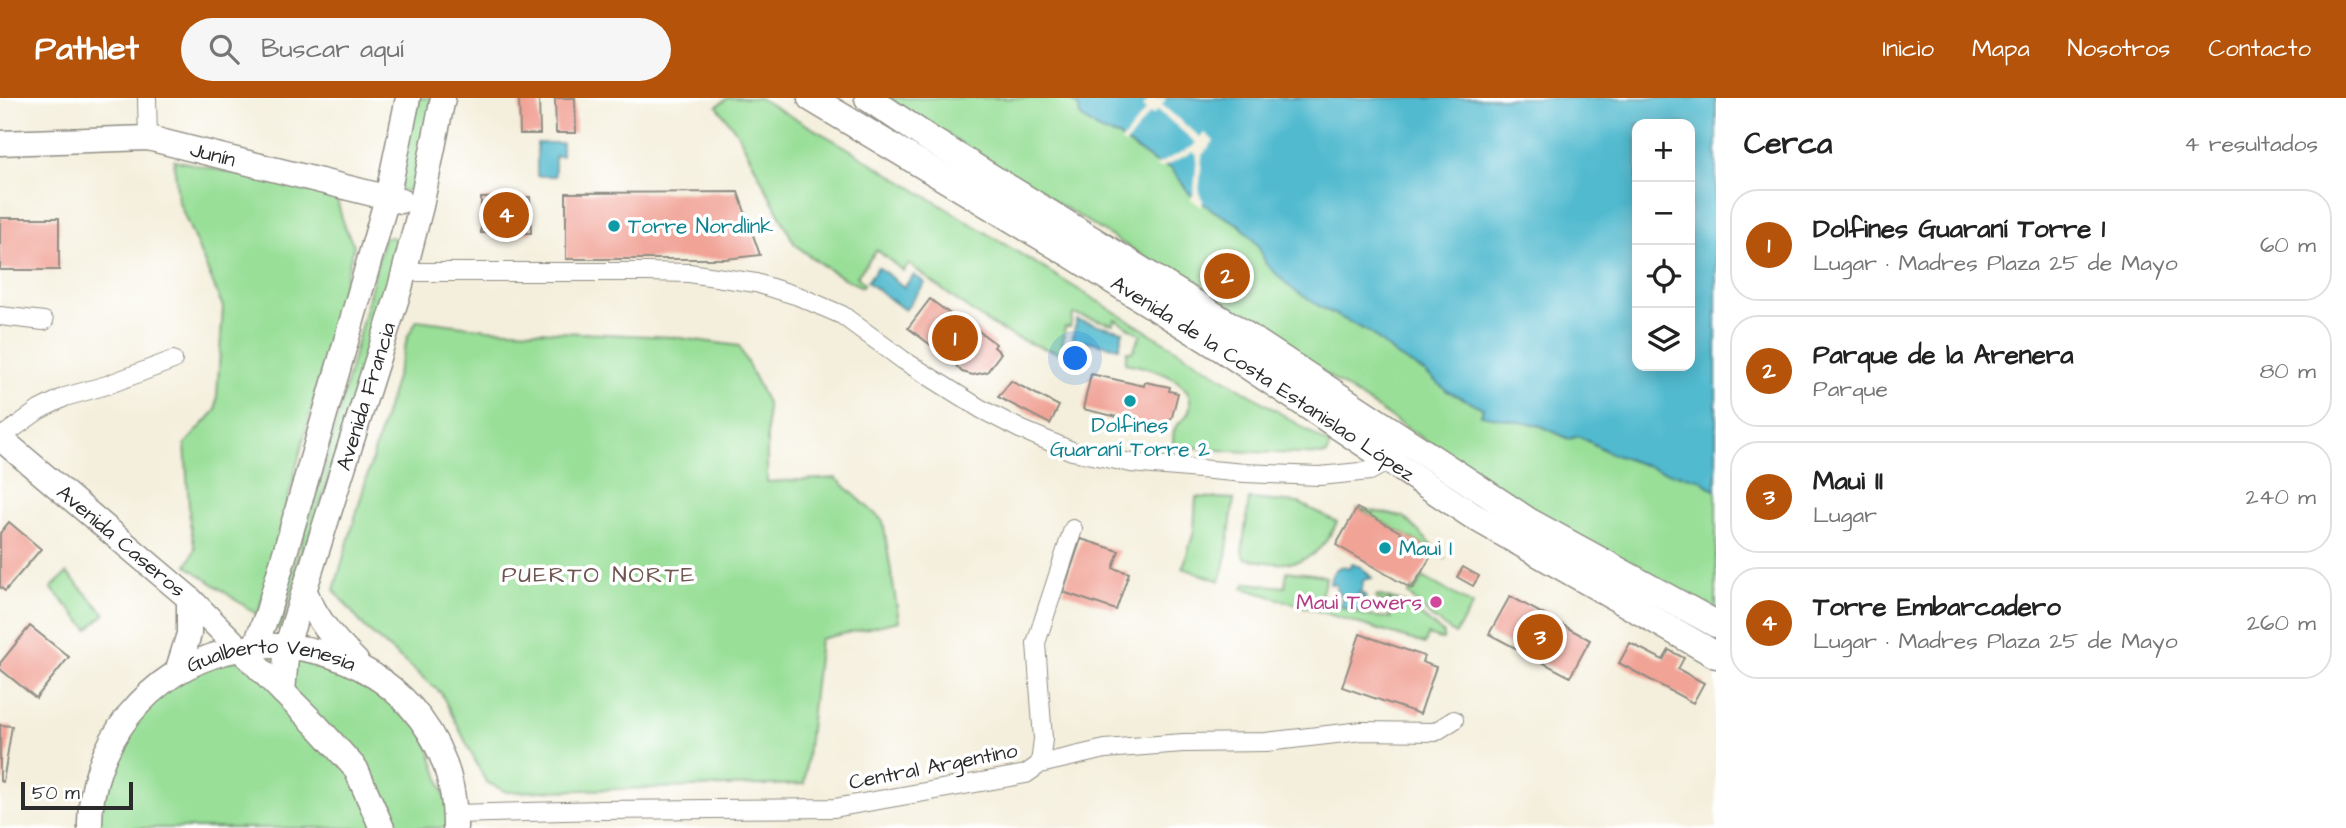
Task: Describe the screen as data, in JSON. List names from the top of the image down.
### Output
{
  "streets": {
    "main road": [
      "Junín",
      "Avenida de la Costa Estanislao López",
      "Avenida Francia",
      "Avenida Caseros",
      "Gualberto Venesia"
    ],
    "street": ["Central Argentino"]
  },
  "crossings": [
    ["Junín", "Avenida Francia"],
    ["Avenida Francia", "Avenida Caseros"],
    ["Avenida Francia", "Gualberto Venesia"],
    ["Avenida Caseros", "Gualberto Venesia"],
    ["Gualberto Venesia", "Central Argentino"]
  ],
  "districts": ["PUERTO NORTE"],
  "places": [
    "Torre Nordlink",
    "Dolfines Guaraní Torre 2",
    "Maui I",
    "Maui Towers"
  ],
  "scale_bar": "50 m",
  "page": {
    "header": "Pathlet",
    "search": "Buscar aquí",
    "nav": [
      "Inicio",
      "Mapa",
      "Nosotros",
      "Contacto"
    ],
    "heading": ["Cerca", "4 resultados"],
    "map_buttons": ["+", "−"],
    "pins": [
      "4",
      "2",
      "1",
      "3"
    ],
    "list": [
      {
        "mark": "1",
        "name": "Dolfines Guaraní Torre 1",
        "note": "Lugar · Madres Plaza 25 de Mayo",
        "value": "60 m"
      },
      {
        "mark": "2",
        "name": "Parque de la Arenera",
        "note": "Parque",
        "value": "80 m"
      },
      {
        "mark": "3",
        "name": "Maui II",
        "note": "Lugar",
        "value": "240 m"
      },
      {
        "mark": "4",
        "name": "Torre Embarcadero",
        "note": "Lugar · Madres Plaza 25 de Mayo",
        "value": "260 m"
      }
    ],
    "scale": "50 m"
  }
}
